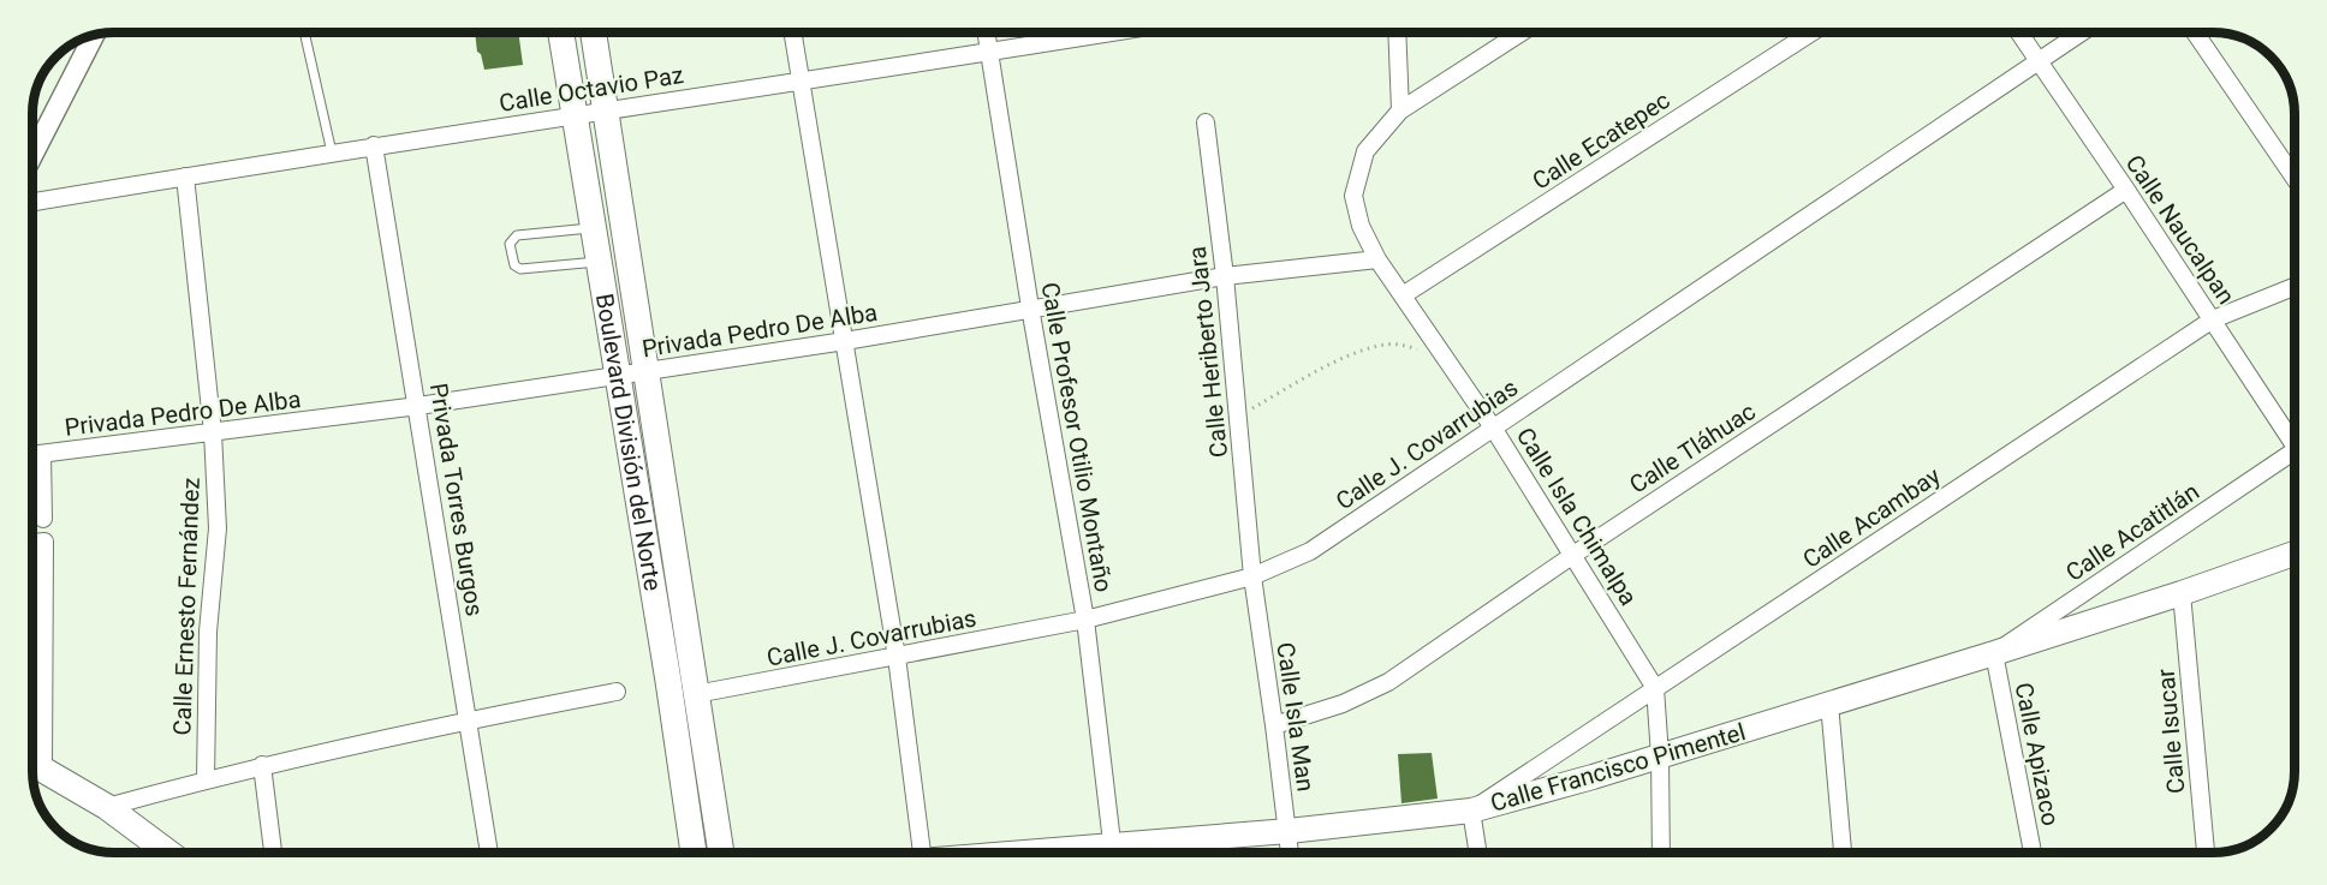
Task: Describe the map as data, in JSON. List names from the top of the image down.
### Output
{
  "streets": {
    "main road": ["Boulevard División del Norte", "Calle Francisco Pimentel"],
    "street": [
      "Calle Octavio Paz",
      "Calle Ecatepec",
      "Calle Naucalpan",
      "Privada Pedro De Alba",
      "Calle Heriberto Jara",
      "Calle Profesor Otilio Montaño",
      "Calle J. Covarrubias",
      "Calle Tláhuac",
      "Privada Torres Burgos",
      "Calle Isla Chimalpa",
      "Calle Acambay",
      "Calle Acatitlán",
      "Calle Ernesto Fernández",
      "Calle Isla Man",
      "Calle Isucar",
      "Calle Apizaco"
    ]
  },
  "crossings": [
    ["Calle Octavio Paz", "Calle Profesor Otilio Montaño"],
    ["Calle Octavio Paz", "Boulevard División del Norte"],
    ["Calle Octavio Paz", "Privada Torres Burgos"],
    ["Calle Octavio Paz", "Calle Ernesto Fernández"],
    ["Calle Ecatepec", "Calle Isla Chimalpa"],
    ["Calle Naucalpan", "Calle J. Covarrubias"],
    ["Calle Naucalpan", "Calle Tláhuac"],
    ["Calle Naucalpan", "Calle Acambay"],
    ["Privada Pedro De Alba", "Calle Heriberto Jara"],
    ["Privada Pedro De Alba", "Calle Profesor Otilio Montaño"],
    ["Privada Pedro De Alba", "Boulevard División del Norte"],
    ["Privada Pedro De Alba", "Privada Torres Burgos"],
    ["Privada Pedro De Alba", "Calle Isla Chimalpa"],
    ["Privada Pedro De Alba", "Calle Ernesto Fernández"],
    ["Calle Heriberto Jara", "Calle J. Covarrubias"],
    ["Calle Heriberto Jara", "Calle Isla Man"],
    ["Calle Profesor Otilio Montaño", "Calle J. Covarrubias"],
    ["Boulevard División del Norte", "Calle J. Covarrubias"],
    ["Calle J. Covarrubias", "Calle Isla Chimalpa"],
    ["Calle J. Covarrubias", "Calle Isla Man"],
    ["Calle Tláhuac", "Calle Isla Chimalpa"],
    ["Calle Tláhuac", "Calle Isla Man"],
    ["Calle Isla Chimalpa", "Calle Acambay"],
    ["Calle Isla Chimalpa", "Calle Francisco Pimentel"],
    ["Calle Acambay", "Calle Francisco Pimentel"],
    ["Calle Acatitlán", "Calle Apizaco"],
    ["Calle Acatitlán", "Calle Francisco Pimentel"],
    ["Calle Isla Man", "Calle Francisco Pimentel"],
    ["Calle Isucar", "Calle Francisco Pimentel"],
    ["Calle Apizaco", "Calle Francisco Pimentel"]
  ]
}
